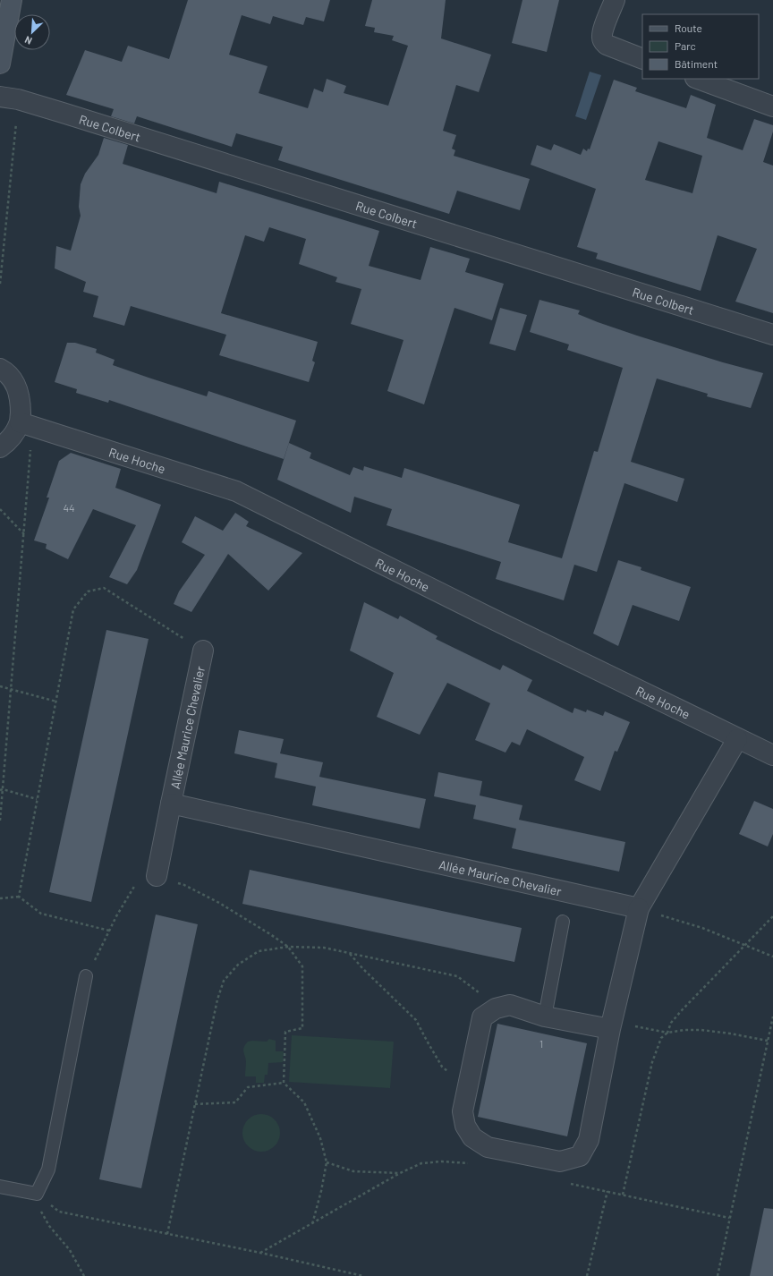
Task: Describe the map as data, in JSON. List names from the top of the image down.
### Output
{
  "streets": {
    "street": ["Rue Colbert", "Rue Hoche", "Allée Maurice Chevalier"]
  },
  "house_numbers": ["44", "1"],
  "legend": ["Route", "Parc", "Bâtiment"],
  "north": "bottom left"
}
